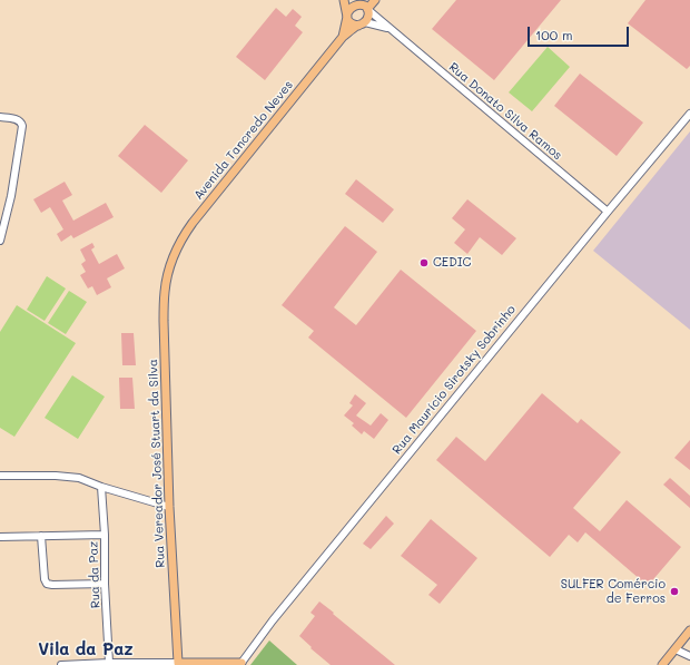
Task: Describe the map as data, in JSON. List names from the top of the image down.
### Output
{
  "streets": {
    "main road": ["Avenida Tancredo Neves", "Rua Vereador José Stuart da Silva"],
    "street": ["Rua Donato Silva Ramos", "Rua Maurício Sirotsky Sobrinho", "Rua da Paz"]
  },
  "crossings": [
    ["Rua Donato Silva Ramos", "Avenida Tancredo Neves"],
    ["Rua Donato Silva Ramos", "Rua Maurício Sirotsky Sobrinho"],
    ["Avenida Tancredo Neves", "Rua Vereador José Stuart da Silva"]
  ],
  "districts": ["Vila da Paz"],
  "places": ["CEDIC", "SULFER Comércio de Ferros"],
  "scale_bar": "100 m"
}
